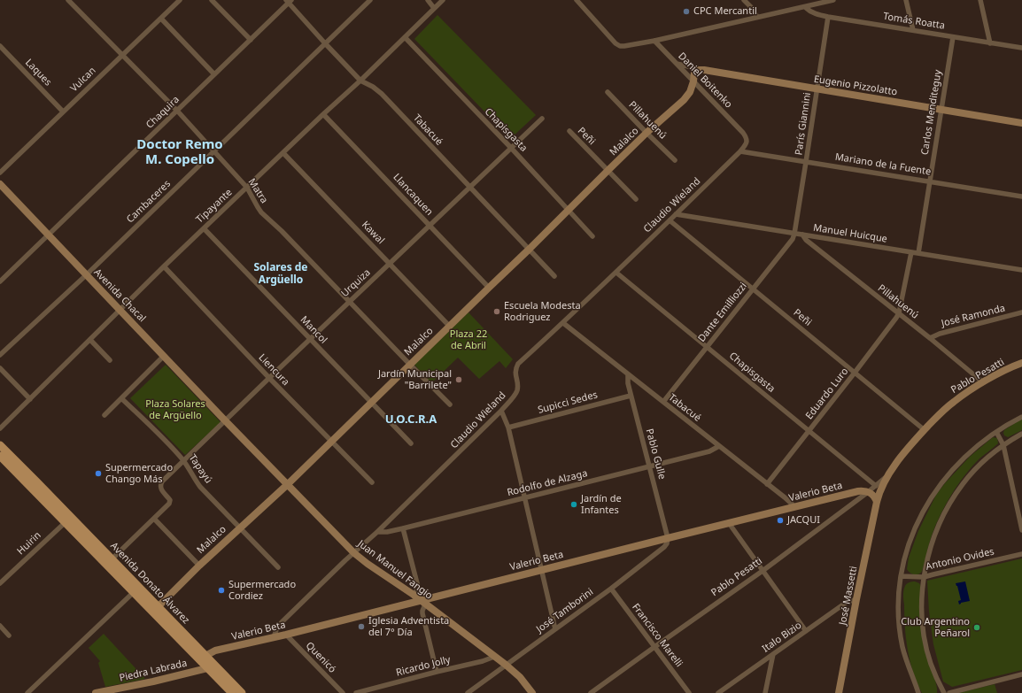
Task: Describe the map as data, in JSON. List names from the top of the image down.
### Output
{
  "streets": {
    "main road": [
      "Eugenio Pizzolatto",
      "Malalco",
      "Avenida Chacal",
      "Pablo Pesatti",
      "Valerio Beta",
      "Juan Manuel Fangio",
      "Avenida Donato Álvarez",
      "José Massetti",
      "Piedra Labrada"
    ],
    "street": [
      "Tomás Roatta",
      "Laques",
      "Vulcan",
      "Daniel Boitenko",
      "Chaquira",
      "Carlos Menditeguy",
      "Pillahuenú",
      "París Giannini",
      "Tabacué",
      "Chapisgasta",
      "Peñi",
      "Mariano de la Fuente",
      "Matra",
      "Llancaquen",
      "Cambaceres",
      "Claudio Wieland",
      "Tipayante",
      "Kawal",
      "Manuel Huicque",
      "Urquiza",
      "Dante Emilliozzi",
      "José Ramonda",
      "Mancol",
      "Liencura",
      "Eduardo Luro",
      "Supicci Sedes",
      "Pablo Gulle",
      "Tapayú",
      "Rodolfo de Alzaga",
      "Huirin",
      "Antonio Ovides",
      "José Tamborini",
      "Francisco Marelli",
      "Italo Bizio",
      "Quenicó",
      "Ricardo Jolly"
    ]
  },
  "crossings": [
    ["Tomás Roatta", "Carlos Menditeguy"],
    ["Tomás Roatta", "París Giannini"],
    ["Laques", "Vulcan"],
    ["Vulcan", "Matra"],
    ["Daniel Boitenko", "Malalco"],
    ["Daniel Boitenko", "Claudio Wieland"],
    ["Eugenio Pizzolatto", "Carlos Menditeguy"],
    ["Eugenio Pizzolatto", "París Giannini"],
    ["Chaquira", "Tabacué"],
    ["Chaquira", "Matra"],
    ["Chaquira", "Avenida Chacal"],
    ["Carlos Menditeguy", "Mariano de la Fuente"],
    ["Carlos Menditeguy", "Manuel Huicque"],
    ["Pillahuenú", "Malalco"],
    ["Pillahuenú", "Manuel Huicque"],
    ["Pillahuenú", "José Ramonda"],
    ["Pillahuenú", "Pablo Pesatti"],
    ["Pillahuenú", "Eduardo Luro"],
    ["París Giannini", "Mariano de la Fuente"],
    ["París Giannini", "Manuel Huicque"],
    ["París Giannini", "Dante Emilliozzi"],
    ["Tabacué", "Malalco"],
    ["Tabacué", "Cambaceres"],
    ["Tabacué", "Claudio Wieland"],
    ["Tabacué", "Tipayante"],
    ["Tabacué", "Urquiza"],
    ["Tabacué", "Dante Emilliozzi"],
    ["Tabacué", "Eduardo Luro"],
    ["Tabacué", "Pablo Gulle"],
    ["Tabacué", "Rodolfo de Alzaga"],
    ["Tabacué", "Valerio Beta"],
    ["Chapisgasta", "Malalco"],
    ["Chapisgasta", "Claudio Wieland"],
    ["Chapisgasta", "Tipayante"],
    ["Chapisgasta", "Urquiza"],
    ["Chapisgasta", "Dante Emilliozzi"],
    ["Chapisgasta", "Pablo Pesatti"],
    ["Chapisgasta", "Eduardo Luro"],
    ["Peñi", "Malalco"],
    ["Peñi", "Claudio Wieland"],
    ["Peñi", "Dante Emilliozzi"],
    ["Peñi", "Pablo Pesatti"],
    ["Peñi", "Eduardo Luro"],
    ["Malalco", "Matra"],
    ["Malalco", "Llancaquen"],
    ["Malalco", "Kawal"],
    ["Malalco", "Mancol"],
    ["Malalco", "Liencura"],
    ["Malalco", "Tapayú"],
    ["Malalco", "Juan Manuel Fangio"],
    ["Malalco", "Avenida Donato Álvarez"],
    ["Mariano de la Fuente", "Claudio Wieland"],
    ["Matra", "Cambaceres"],
    ["Matra", "Tipayante"],
    ["Matra", "Urquiza"],
    ["Llancaquen", "Tipayante"],
    ["Llancaquen", "Urquiza"],
    ["Cambaceres", "Avenida Chacal"],
    ["Claudio Wieland", "Manuel Huicque"],
    ["Claudio Wieland", "Rodolfo de Alzaga"],
    ["Claudio Wieland", "Valerio Beta"],
    ["Claudio Wieland", "Juan Manuel Fangio"],
    ["Tipayante", "Kawal"],
    ["Tipayante", "Avenida Chacal"],
    ["Tipayante", "Mancol"],
    ["Tipayante", "Liencura"],
    ["Kawal", "Urquiza"],
    ["Manuel Huicque", "Dante Emilliozzi"],
    ["Urquiza", "Avenida Chacal"],
    ["Urquiza", "Mancol"],
    ["Urquiza", "Liencura"],
    ["Urquiza", "Tapayú"],
    ["Urquiza", "Juan Manuel Fangio"],
    ["Avenida Chacal", "Juan Manuel Fangio"],
    ["Pablo Pesatti", "Valerio Beta"],
    ["Pablo Pesatti", "José Massetti"],
    ["Pablo Pesatti", "Francisco Marelli"],
    ["Supicci Sedes", "Pablo Gulle"],
    ["Pablo Gulle", "Rodolfo de Alzaga"],
    ["Pablo Gulle", "Valerio Beta"],
    ["Pablo Gulle", "José Tamborini"],
    ["Valerio Beta", "Juan Manuel Fangio"],
    ["Valerio Beta", "Avenida Donato Álvarez"],
    ["Valerio Beta", "José Tamborini"],
    ["Valerio Beta", "Quenicó"],
    ["Huirin", "Avenida Donato Álvarez"],
    ["Juan Manuel Fangio", "José Tamborini"],
    ["Juan Manuel Fangio", "Ricardo Jolly"],
    ["Avenida Donato Álvarez", "Piedra Labrada"],
    ["José Massetti", "Italo Bizio"],
    ["José Tamborini", "Francisco Marelli"]
  ],
  "districts": ["Doctor Remo M. Copello", "Solares de Argüello", "U.O.C.R.A"],
  "parks": ["Plaza 22 de Abril", "Plaza Solares de Argüello"],
  "places": [
    "CPC Mercantil",
    "Escuela Modesta Rodriguez",
    "Jardín Municipal \"Barrilete\"",
    "Supermercado Chango Más",
    "Jardín de Infantes",
    "JACQUI",
    "Supermercado Cordiez",
    "Iglesia Adventista del 7° Día",
    "Club Argentino Peñarol"
  ]
}
